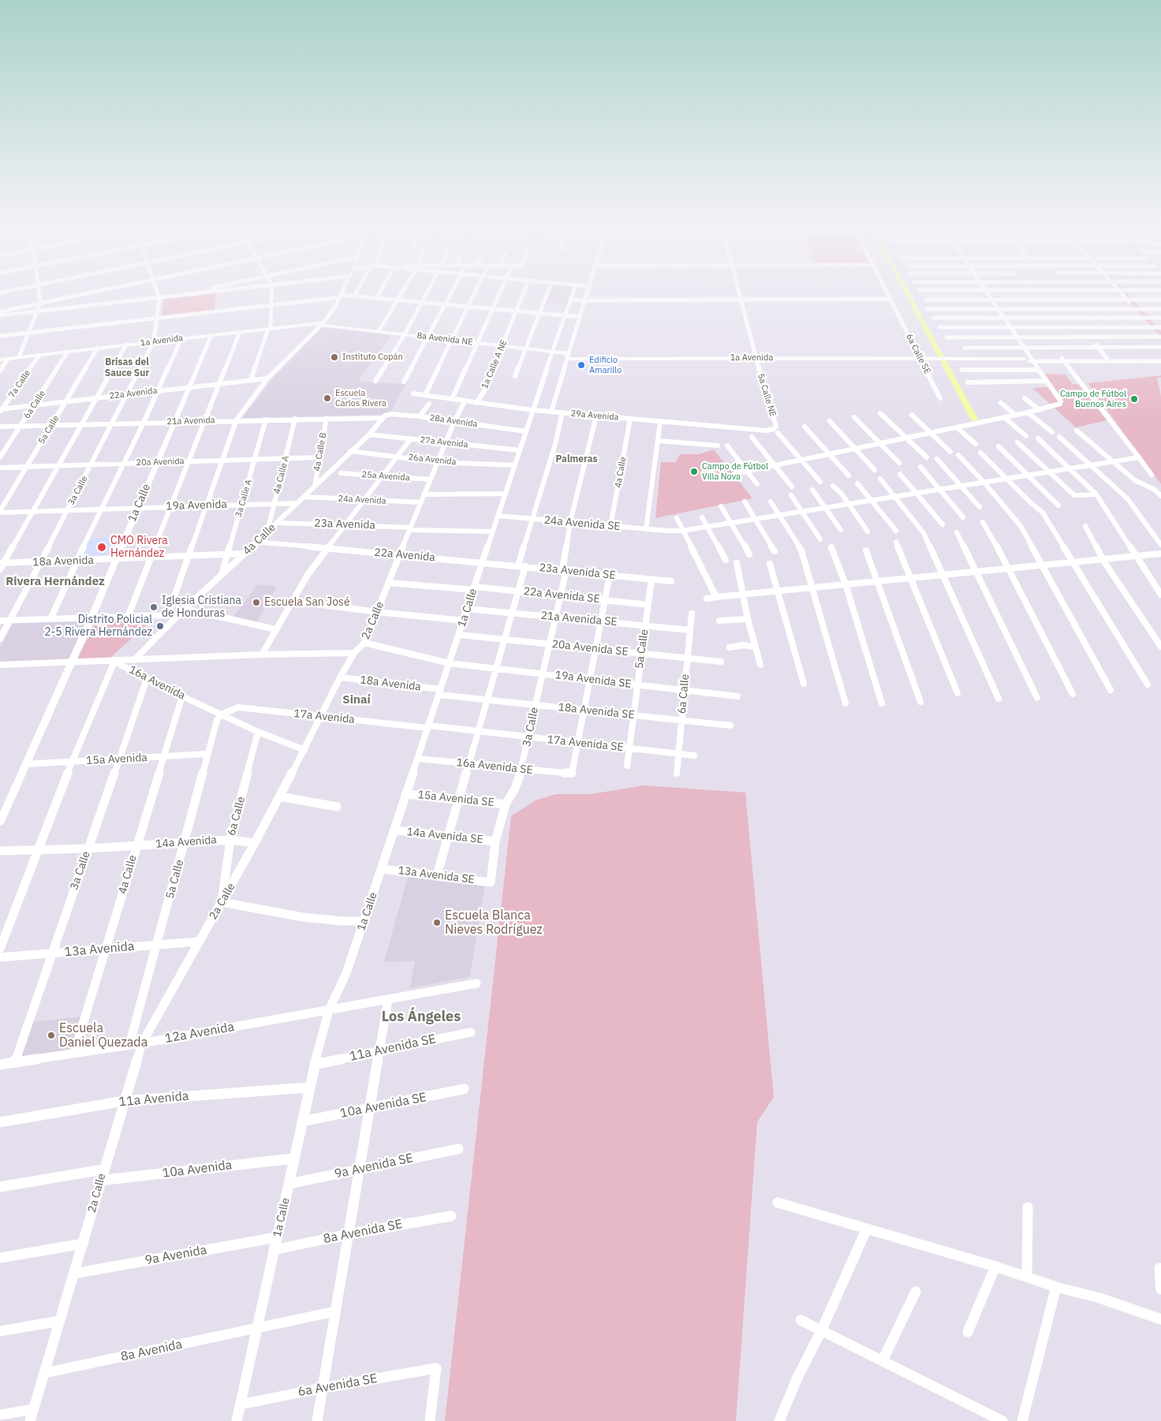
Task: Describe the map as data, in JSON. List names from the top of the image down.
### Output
{
  "streets": {
    "street": [
      "8a Avenida NE",
      "1a Avenida",
      "6a Calle SE",
      "1a Calle A NE",
      "7a Calle",
      "22a Avenida",
      "5a Calle NE",
      "6a Calle",
      "29a Avenida",
      "21a Avenida",
      "28a Avenida",
      "5a Calle",
      "27a Avenida",
      "4a Calle B",
      "26a Avenida",
      "20a Avenida",
      "4a Calle",
      "4a Calle A",
      "25a Avenida",
      "3a Calle",
      "3a Calle A",
      "24a Avenida",
      "1a Calle",
      "19a Avenida",
      "24a Avenida SE",
      "23a Avenida",
      "18a Avenida",
      "23a Avenida SE",
      "22a Avenida SE",
      "21a Avenida SE",
      "2a Calle",
      "20a Avenida SE",
      "19a Avenida SE",
      "16a Avenida",
      "18a Avenida SE",
      "17a Avenida",
      "17a Avenida SE",
      "15a Avenida",
      "16a Avenida SE",
      "15a Avenida SE",
      "14a Avenida SE",
      "14a Avenida",
      "13a Avenida SE",
      "13a Avenida",
      "12a Avenida",
      "11a Avenida SE",
      "11a Avenida",
      "10a Avenida SE",
      "9a Avenida SE",
      "10a Avenida",
      "8a Avenida SE",
      "9a Avenida",
      "8a Avenida",
      "6a Avenida SE"
    ]
  },
  "crossings": [
    ["8a Avenida NE", "1a Avenida"],
    ["8a Avenida NE", "1a Calle A NE"],
    ["8a Avenida NE", "1a Calle"],
    ["1a Avenida", "6a Calle SE"],
    ["1a Avenida", "7a Calle"],
    ["1a Avenida", "5a Calle NE"],
    ["1a Avenida", "6a Calle"],
    ["1a Avenida", "5a Calle"],
    ["1a Avenida", "3a Calle"],
    ["1a Avenida", "1a Calle"],
    ["1a Calle A NE", "29a Avenida"],
    ["7a Calle", "22a Avenida"],
    ["22a Avenida", "6a Calle"],
    ["22a Avenida", "5a Calle"],
    ["22a Avenida", "4a Calle"],
    ["22a Avenida", "3a Calle"],
    ["22a Avenida", "1a Calle"],
    ["22a Avenida", "23a Avenida SE"],
    ["22a Avenida", "2a Calle"],
    ["5a Calle NE", "29a Avenida"],
    ["6a Calle", "21a Avenida"],
    ["6a Calle", "21a Avenida SE"],
    ["6a Calle", "2a Calle"],
    ["6a Calle", "20a Avenida SE"],
    ["6a Calle", "19a Avenida SE"],
    ["6a Calle", "16a Avenida"],
    ["6a Calle", "18a Avenida SE"],
    ["6a Calle", "17a Avenida SE"],
    ["6a Calle", "14a Avenida"],
    ["29a Avenida", "4a Calle"],
    ["29a Avenida", "3a Calle"],
    ["29a Avenida", "1a Calle"],
    ["29a Avenida", "2a Calle"],
    ["21a Avenida", "28a Avenida"],
    ["21a Avenida", "5a Calle"],
    ["21a Avenida", "4a Calle B"],
    ["21a Avenida", "4a Calle"],
    ["21a Avenida", "4a Calle A"],
    ["21a Avenida", "3a Calle"],
    ["21a Avenida", "3a Calle A"],
    ["21a Avenida", "1a Calle"],
    ["28a Avenida", "4a Calle"],
    ["28a Avenida", "1a Calle"],
    ["28a Avenida", "2a Calle"],
    ["5a Calle", "20a Avenida"],
    ["5a Calle", "19a Avenida"],
    ["5a Calle", "23a Avenida SE"],
    ["5a Calle", "22a Avenida SE"],
    ["5a Calle", "21a Avenida SE"],
    ["5a Calle", "20a Avenida SE"],
    ["5a Calle", "19a Avenida SE"],
    ["5a Calle", "16a Avenida"],
    ["5a Calle", "18a Avenida SE"],
    ["5a Calle", "17a Avenida"],
    ["5a Calle", "17a Avenida SE"],
    ["5a Calle", "15a Avenida"],
    ["5a Calle", "14a Avenida"],
    ["5a Calle", "13a Avenida"],
    ["5a Calle", "12a Avenida"],
    ["27a Avenida", "4a Calle"],
    ["27a Avenida", "1a Calle"],
    ["27a Avenida", "2a Calle"],
    ["4a Calle B", "20a Avenida"],
    ["4a Calle B", "4a Calle"],
    ["26a Avenida", "4a Calle"],
    ["26a Avenida", "1a Calle"],
    ["26a Avenida", "2a Calle"],
    ["20a Avenida", "4a Calle A"],
    ["20a Avenida", "3a Calle"],
    ["20a Avenida", "3a Calle A"],
    ["20a Avenida", "1a Calle"],
    ["4a Calle", "4a Calle A"],
    ["4a Calle", "3a Calle A"],
    ["4a Calle", "24a Avenida"],
    ["4a Calle", "19a Avenida"],
    ["4a Calle", "24a Avenida SE"],
    ["4a Calle", "23a Avenida"],
    ["4a Calle", "18a Avenida"],
    ["4a Calle", "16a Avenida"],
    ["4a Calle", "15a Avenida"],
    ["4a Calle", "14a Avenida"],
    ["4a Calle", "13a Avenida"],
    ["4a Calle", "12a Avenida"],
    ["4a Calle A", "19a Avenida"],
    ["25a Avenida", "2a Calle"],
    ["3a Calle", "19a Avenida"],
    ["3a Calle", "24a Avenida SE"],
    ["3a Calle", "18a Avenida"],
    ["3a Calle", "23a Avenida SE"],
    ["3a Calle", "22a Avenida SE"],
    ["3a Calle", "21a Avenida SE"],
    ["3a Calle", "20a Avenida SE"],
    ["3a Calle", "19a Avenida SE"],
    ["3a Calle", "16a Avenida"],
    ["3a Calle", "18a Avenida SE"],
    ["3a Calle", "17a Avenida SE"],
    ["3a Calle", "15a Avenida"],
    ["3a Calle", "16a Avenida SE"],
    ["3a Calle", "15a Avenida SE"],
    ["3a Calle", "14a Avenida SE"],
    ["3a Calle", "14a Avenida"],
    ["3a Calle", "13a Avenida SE"],
    ["3a Calle", "13a Avenida"],
    ["3a Calle", "12a Avenida"],
    ["3a Calle A", "19a Avenida"],
    ["3a Calle A", "18a Avenida"],
    ["24a Avenida", "2a Calle"],
    ["1a Calle", "19a Avenida"],
    ["1a Calle", "24a Avenida SE"],
    ["1a Calle", "23a Avenida"],
    ["1a Calle", "18a Avenida"],
    ["1a Calle", "23a Avenida SE"],
    ["1a Calle", "22a Avenida SE"],
    ["1a Calle", "21a Avenida SE"],
    ["1a Calle", "20a Avenida SE"],
    ["1a Calle", "19a Avenida SE"],
    ["1a Calle", "16a Avenida"],
    ["1a Calle", "18a Avenida SE"],
    ["1a Calle", "17a Avenida"],
    ["1a Calle", "17a Avenida SE"],
    ["1a Calle", "15a Avenida"],
    ["1a Calle", "16a Avenida SE"],
    ["1a Calle", "15a Avenida SE"],
    ["1a Calle", "14a Avenida SE"],
    ["1a Calle", "13a Avenida SE"],
    ["1a Calle", "12a Avenida"],
    ["1a Calle", "11a Avenida SE"],
    ["1a Calle", "11a Avenida"],
    ["1a Calle", "10a Avenida SE"],
    ["1a Calle", "9a Avenida SE"],
    ["1a Calle", "10a Avenida"],
    ["1a Calle", "8a Avenida SE"],
    ["1a Calle", "9a Avenida"],
    ["1a Calle", "8a Avenida"],
    ["1a Calle", "6a Avenida SE"],
    ["23a Avenida", "2a Calle"],
    ["18a Avenida", "2a Calle"],
    ["18a Avenida", "18a Avenida SE"],
    ["2a Calle", "16a Avenida"],
    ["2a Calle", "17a Avenida"],
    ["2a Calle", "14a Avenida"],
    ["2a Calle", "13a Avenida"],
    ["2a Calle", "12a Avenida"],
    ["2a Calle", "11a Avenida"],
    ["2a Calle", "10a Avenida"],
    ["2a Calle", "9a Avenida"],
    ["2a Calle", "8a Avenida"],
    ["16a Avenida", "17a Avenida"],
    ["17a Avenida", "17a Avenida SE"],
    ["17a Avenida SE", "16a Avenida SE"]
  ],
  "districts": [
    "Brisas del Sauce Sur",
    "Palmeras",
    "Rivera Hernández",
    "Sinaí",
    "Los Ángeles"
  ],
  "places": [
    "Instituto Copán",
    "Edificio Amarillo",
    "Escuela Carlos Rivera",
    "Campo de Fútbol Buenos Aires",
    "Campo de Fútbol Villa Nova",
    "CMO Rivera Hernández",
    "Escuela San José",
    "Iglesia Cristiana de Honduras",
    "Distrito Policial 2-5 Rivera Hernández",
    "Escuela Blanca Nieves Rodríguez",
    "Escuela Daniel Quezada"
  ]
}
